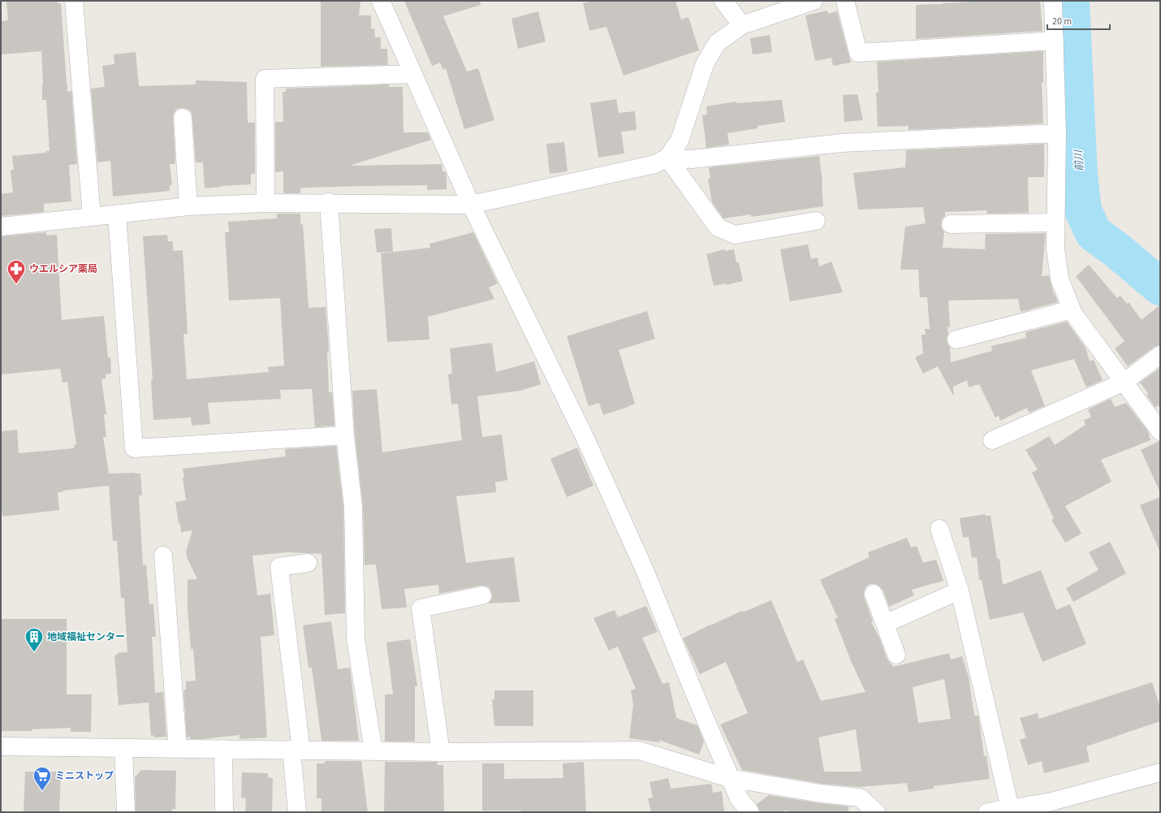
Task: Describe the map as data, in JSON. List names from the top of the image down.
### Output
{
  "water": ["前川"],
  "places": {
    "pharmacy": ["ウエルシア薬局"],
    "building": ["地域福祉センター"],
    "supermarket": ["ミニストップ"]
  },
  "scale_bar": "20 m"
}
